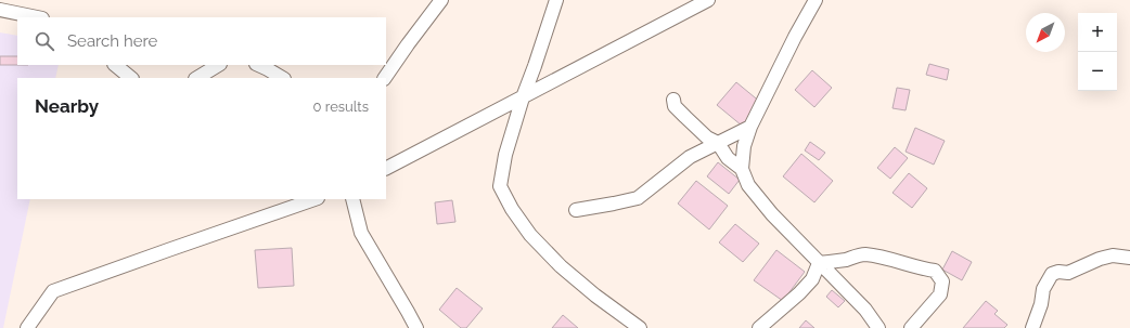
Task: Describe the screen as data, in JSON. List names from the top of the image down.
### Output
{
  "north": "bottom left",
  "page": {
    "map_buttons": ["+", "−"],
    "search": "Search here",
    "heading": ["Nearby", "0 results"]
  }
}
